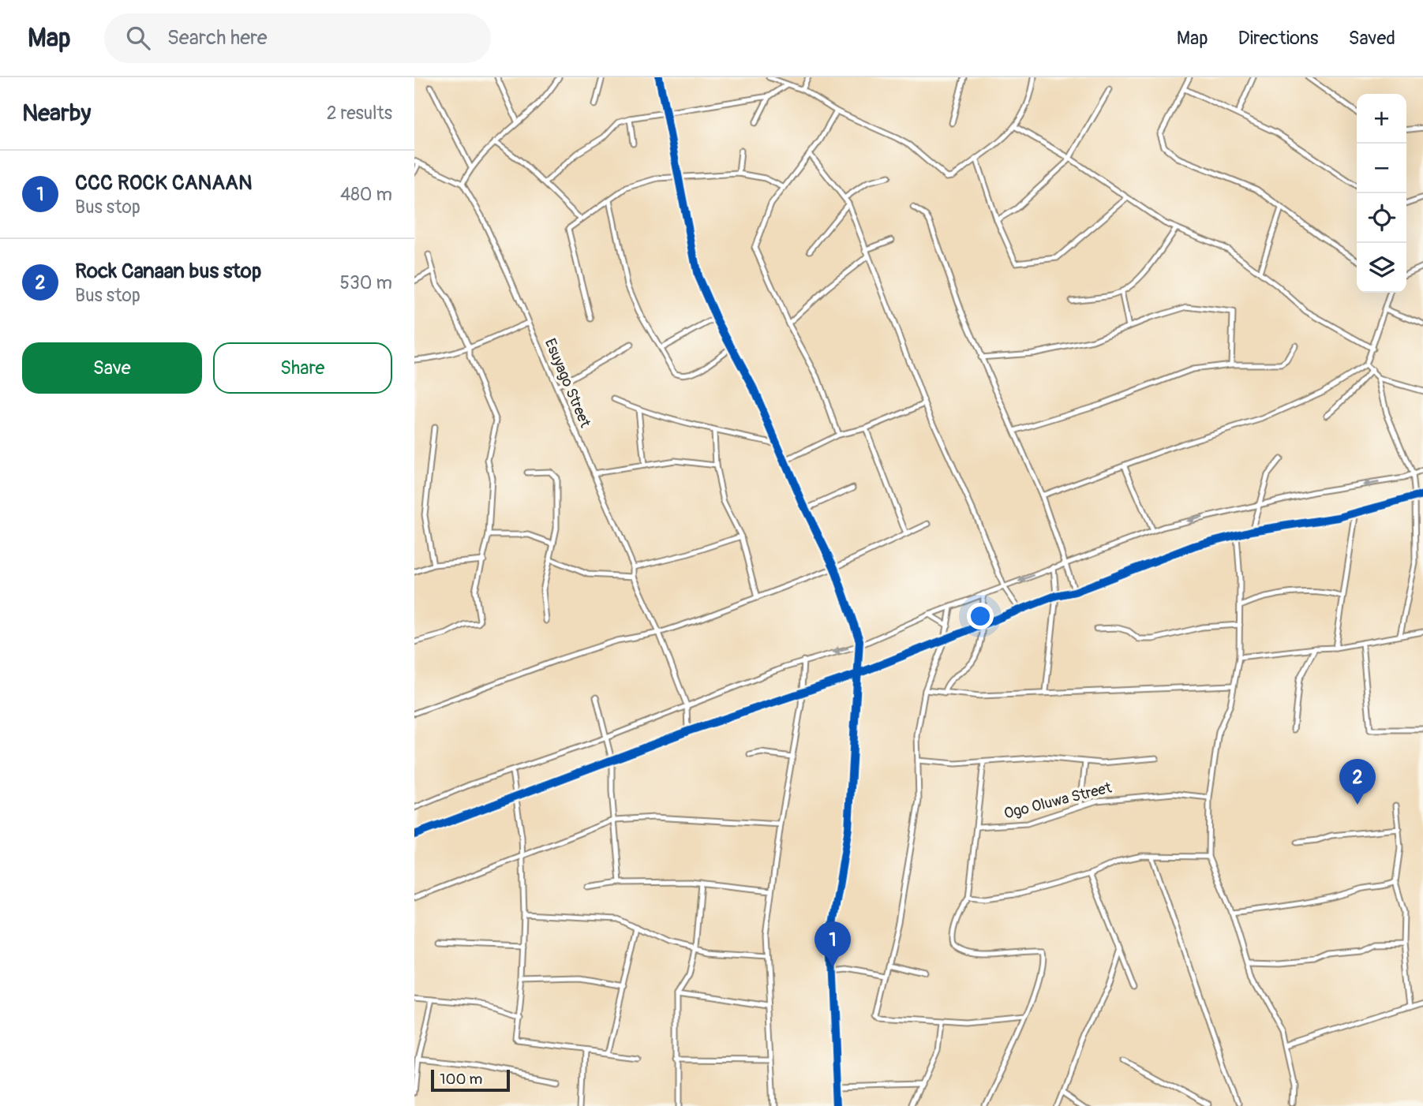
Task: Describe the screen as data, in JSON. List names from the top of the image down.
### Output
{
  "streets": {
    "street": ["Esuyago Street", "Ogo Oluwa Street"]
  },
  "scale_bar": "100 m",
  "page": {
    "header": "Map",
    "search": "Search here",
    "nav": ["Map", "Directions", "Saved"],
    "heading": ["Nearby", "2 results"],
    "map_buttons": ["+", "−"],
    "list": [
      {
        "mark": "1",
        "name": "CCC ROCK CANAAN",
        "note": "Bus stop",
        "value": "480 m"
      },
      {
        "mark": "2",
        "name": "Rock Canaan bus stop",
        "note": "Bus stop",
        "value": "530 m"
      }
    ],
    "buttons": ["Save", "Share"],
    "pins": ["2", "1"],
    "scale": "100 m"
  }
}
